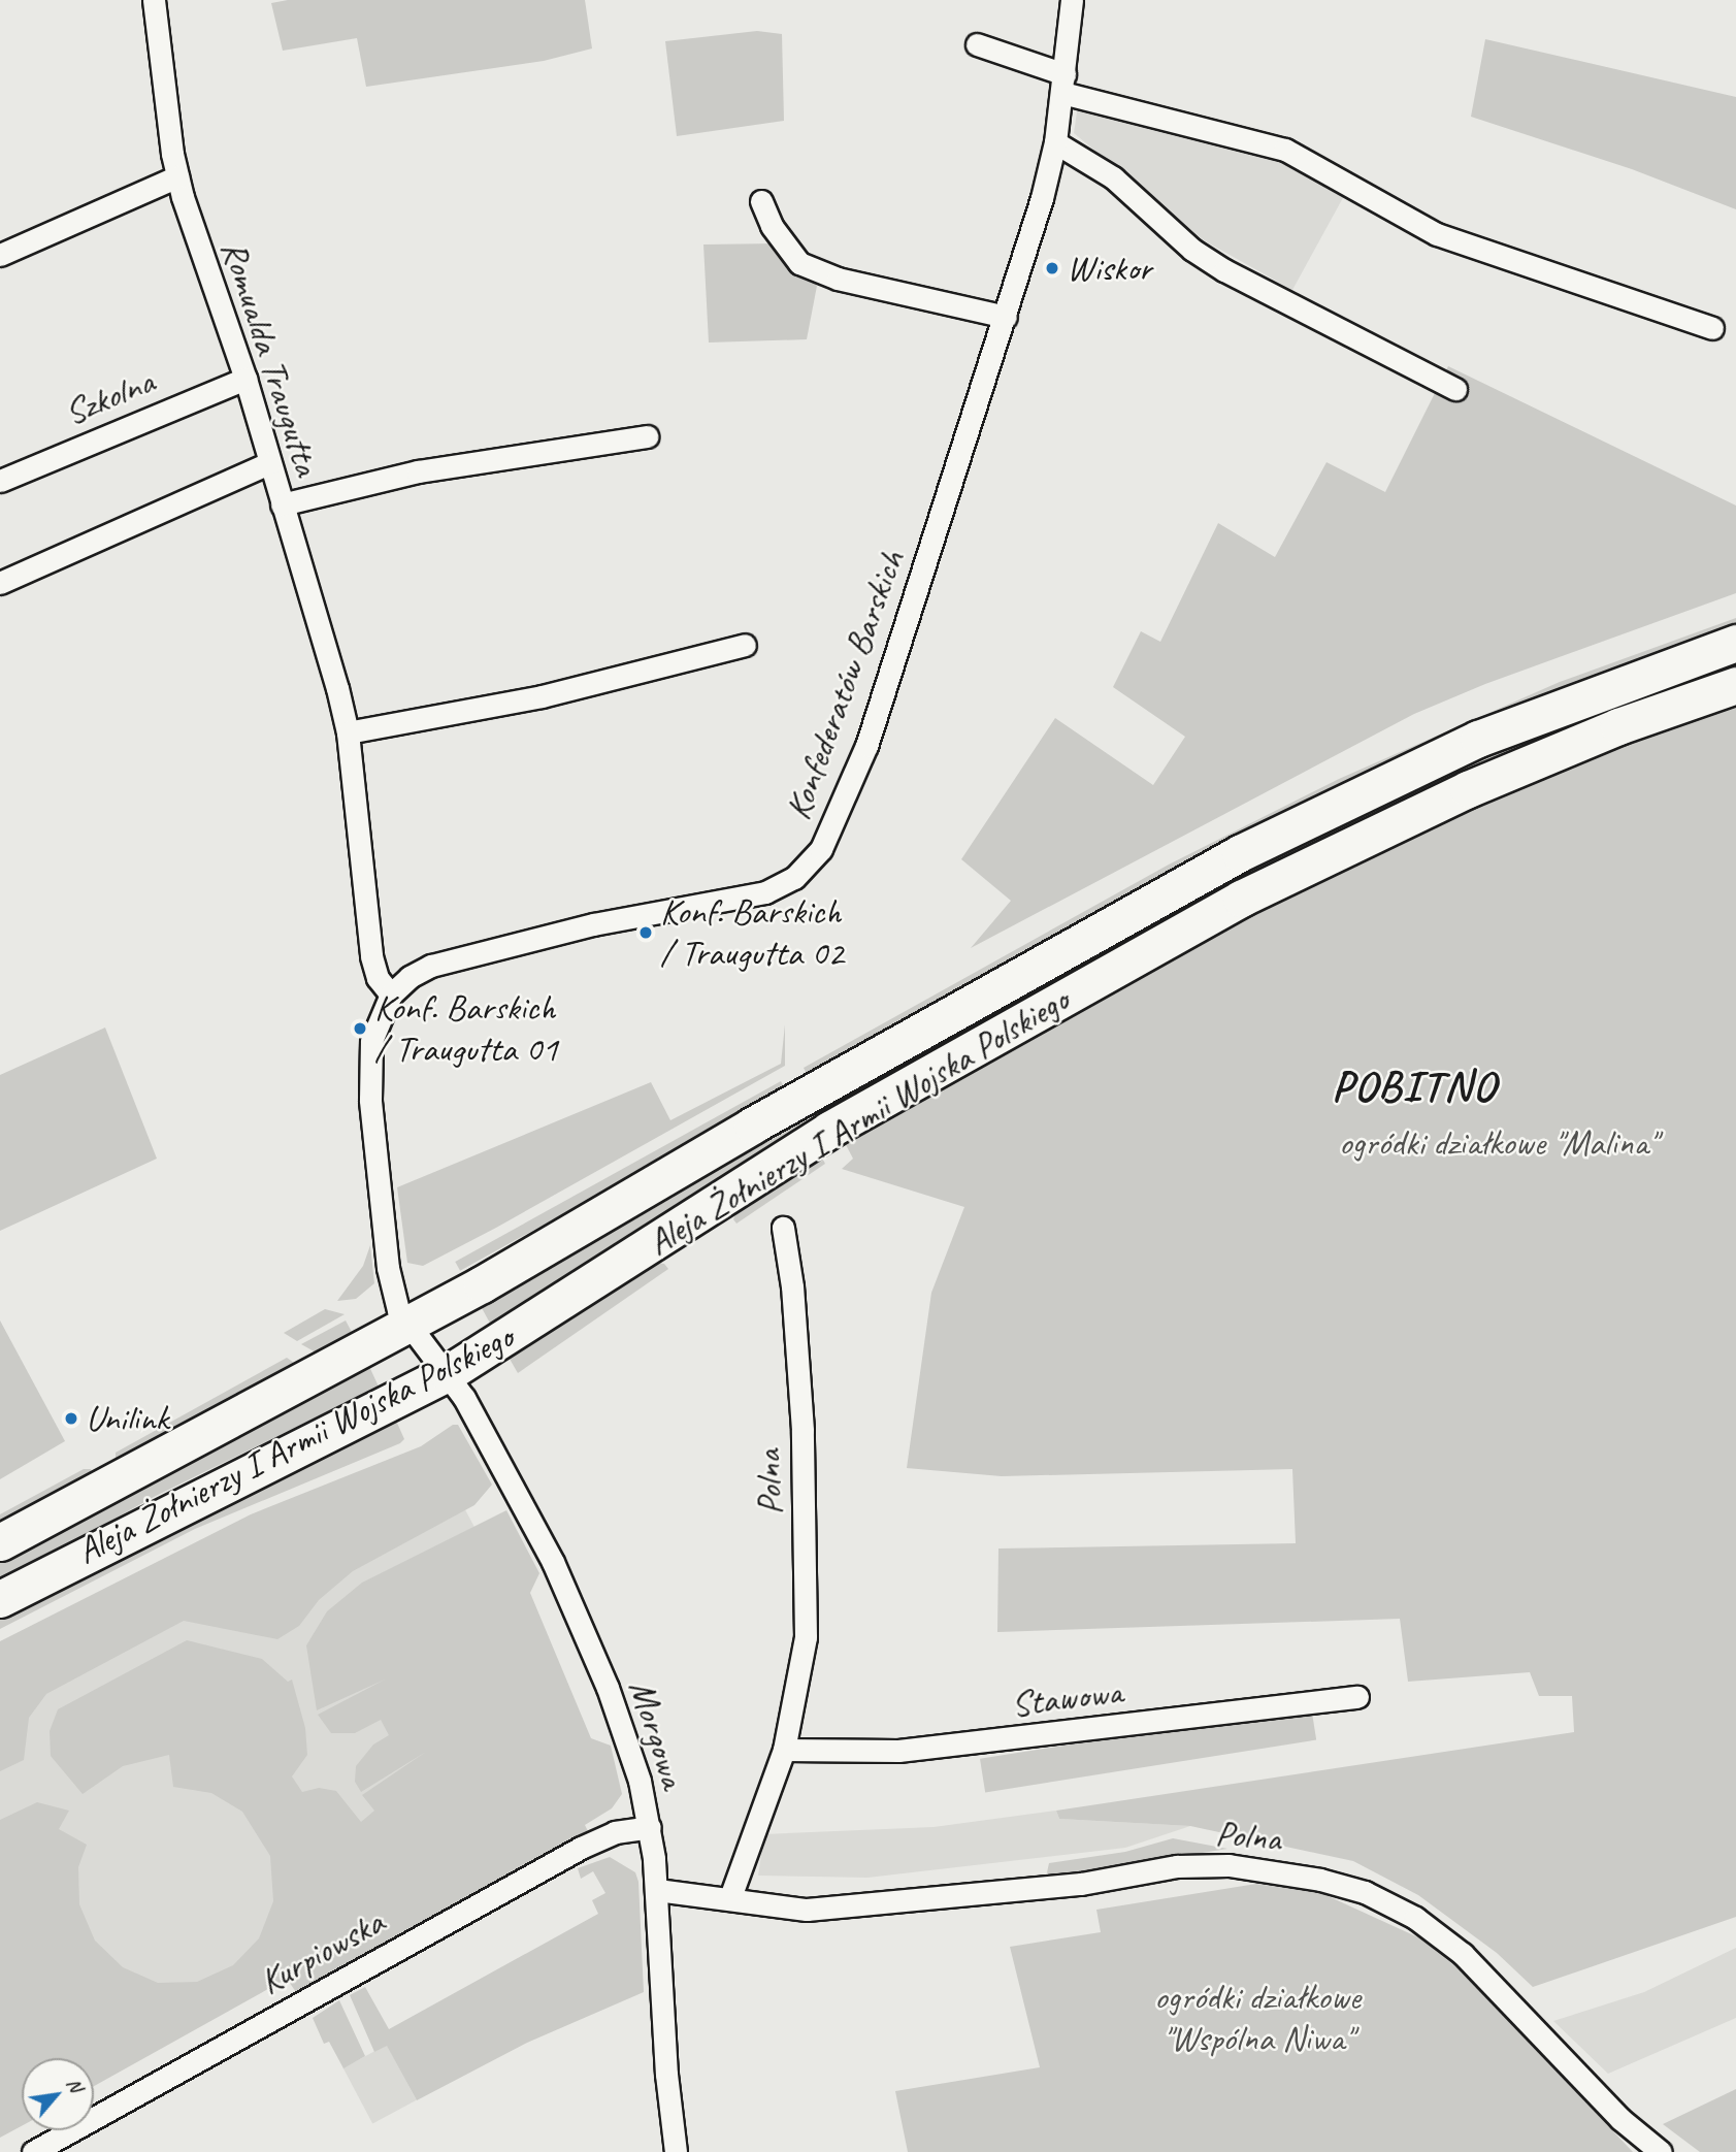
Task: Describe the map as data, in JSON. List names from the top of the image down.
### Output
{
  "streets": {
    "main road": ["Aleja Żołnierzy I Armii Wojska Polskiego"],
    "street": [
      "Romualda Traugutta",
      "Szkolna",
      "Konfederatów Barskich",
      "Polna",
      "Stawowa",
      "Morgowa",
      "Kurpiowska"
    ]
  },
  "crossings": [
    ["Romualda Traugutta", "Szkolna"],
    ["Romualda Traugutta", "Konfederatów Barskich"],
    ["Konfederatów Barskich", "Aleja Żołnierzy I Armii Wojska Polskiego"],
    ["Konfederatów Barskich", "Morgowa"],
    ["Aleja Żołnierzy I Armii Wojska Polskiego", "Morgowa"],
    ["Polna", "Stawowa"],
    ["Polna", "Morgowa"],
    ["Morgowa", "Kurpiowska"]
  ],
  "districts": ["POBITNO"],
  "parks": ["ogródki działkowe \"Malina\"", "ogródki działkowe \"Wspólna Niwa\""],
  "places": [
    "Wiskor",
    "Konf. Barskich / Traugutta 02",
    "Konf. Barskich / Traugutta 01",
    "Unilink"
  ],
  "north": "top right"
}
